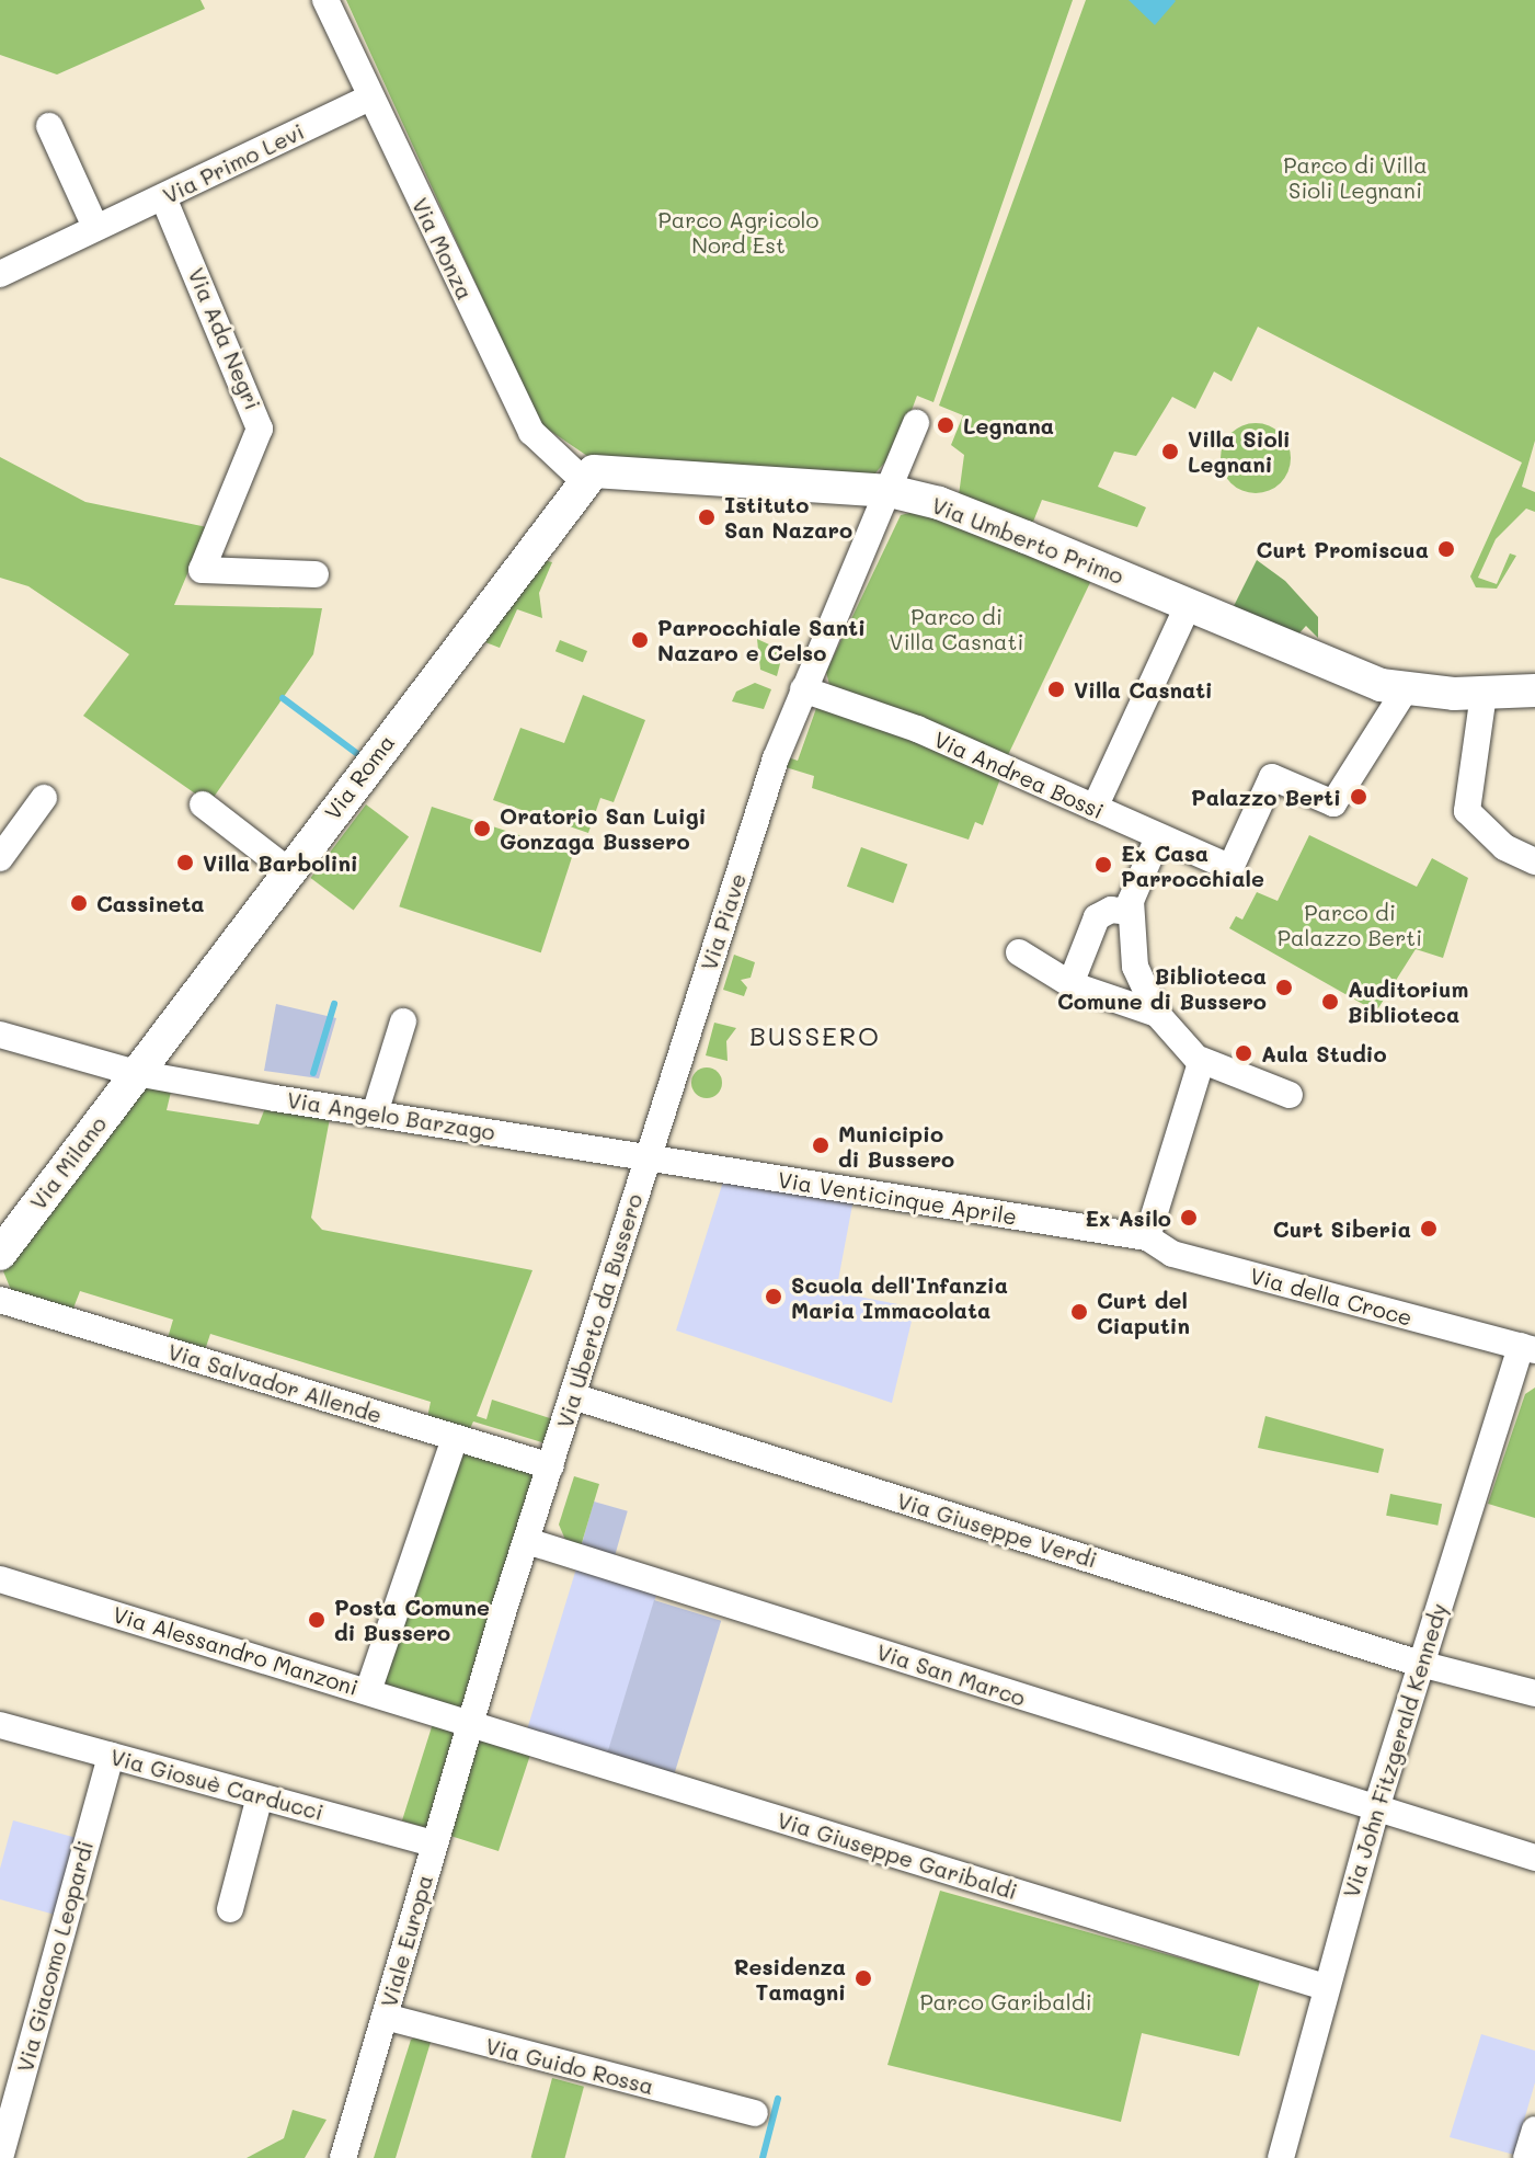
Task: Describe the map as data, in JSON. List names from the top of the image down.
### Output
{
  "streets": {
    "street": [
      "Via Primo Levi",
      "Via Monza",
      "Via Ada Negri",
      "Via Umberto Primo",
      "Via Andrea Bossi",
      "Via Roma",
      "Via Piave",
      "Via Angelo Barzago",
      "Via Milano",
      "Via Venticinque Aprile",
      "Via della Croce",
      "Via Uberto da Bussero",
      "Via Salvador Allende",
      "Via Giuseppe Verdi",
      "Via Alessandro Manzoni",
      "Via San Marco",
      "Via John Fitzgerald Kennedy",
      "Via Giosuè Carducci",
      "Via Giuseppe Garibaldi",
      "Viale Europa",
      "Via Giacomo Leopardi",
      "Via Guido Rossa"
    ]
  },
  "crossings": [
    ["Via Primo Levi", "Via Monza"],
    ["Via Primo Levi", "Via Ada Negri"],
    ["Via Monza", "Via Umberto Primo"],
    ["Via Monza", "Via Roma"],
    ["Via Umberto Primo", "Via Andrea Bossi"],
    ["Via Umberto Primo", "Via Roma"],
    ["Via Umberto Primo", "Via Piave"],
    ["Via Andrea Bossi", "Via Piave"],
    ["Via Roma", "Via Angelo Barzago"],
    ["Via Roma", "Via Milano"],
    ["Via Piave", "Via Angelo Barzago"],
    ["Via Piave", "Via Venticinque Aprile"],
    ["Via Piave", "Via Uberto da Bussero"],
    ["Via Angelo Barzago", "Via Milano"],
    ["Via Angelo Barzago", "Via Venticinque Aprile"],
    ["Via Angelo Barzago", "Via Uberto da Bussero"],
    ["Via Venticinque Aprile", "Via della Croce"],
    ["Via Venticinque Aprile", "Via Uberto da Bussero"],
    ["Via della Croce", "Via John Fitzgerald Kennedy"],
    ["Via Uberto da Bussero", "Via Salvador Allende"],
    ["Via Uberto da Bussero", "Via Giuseppe Verdi"],
    ["Via Uberto da Bussero", "Via San Marco"],
    ["Via Uberto da Bussero", "Viale Europa"],
    ["Via Giuseppe Verdi", "Via John Fitzgerald Kennedy"],
    ["Via Alessandro Manzoni", "Via Giuseppe Garibaldi"],
    ["Via Alessandro Manzoni", "Viale Europa"],
    ["Via San Marco", "Via John Fitzgerald Kennedy"],
    ["Via San Marco", "Viale Europa"],
    ["Via John Fitzgerald Kennedy", "Via Giuseppe Garibaldi"],
    ["Via Giosuè Carducci", "Viale Europa"],
    ["Via Giosuè Carducci", "Via Giacomo Leopardi"],
    ["Via Giuseppe Garibaldi", "Viale Europa"],
    ["Viale Europa", "Via Guido Rossa"]
  ],
  "districts": ["BUSSERO"],
  "parks": [
    "Parco di Villa Sioli Legnani",
    "Parco Agricolo Nord Est",
    "Parco di Villa Casnati",
    "Parco di Palazzo Berti",
    "Parco Garibaldi"
  ],
  "places": [
    "Legnana",
    "Villa Sioli Legnani",
    "Istituto San Nazaro",
    "Curt Promiscua",
    "Parrocchiale Santi Nazaro e Celso",
    "Villa Casnati",
    "Palazzo Berti",
    "Oratorio San Luigi Gonzaga Bussero",
    "Villa Barbolini",
    "Ex Casa Parrocchiale",
    "Cassineta",
    "Biblioteca Comune di Bussero",
    "Auditorium Biblioteca",
    "Aula Studio",
    "Municipio di Bussero",
    "Ex Asilo",
    "Curt Siberia",
    "Scuola dell'Infanzia Maria Immacolata",
    "Curt del Ciaputin",
    "Posta Comune di Bussero",
    "Residenza Tamagni"
  ]
}
